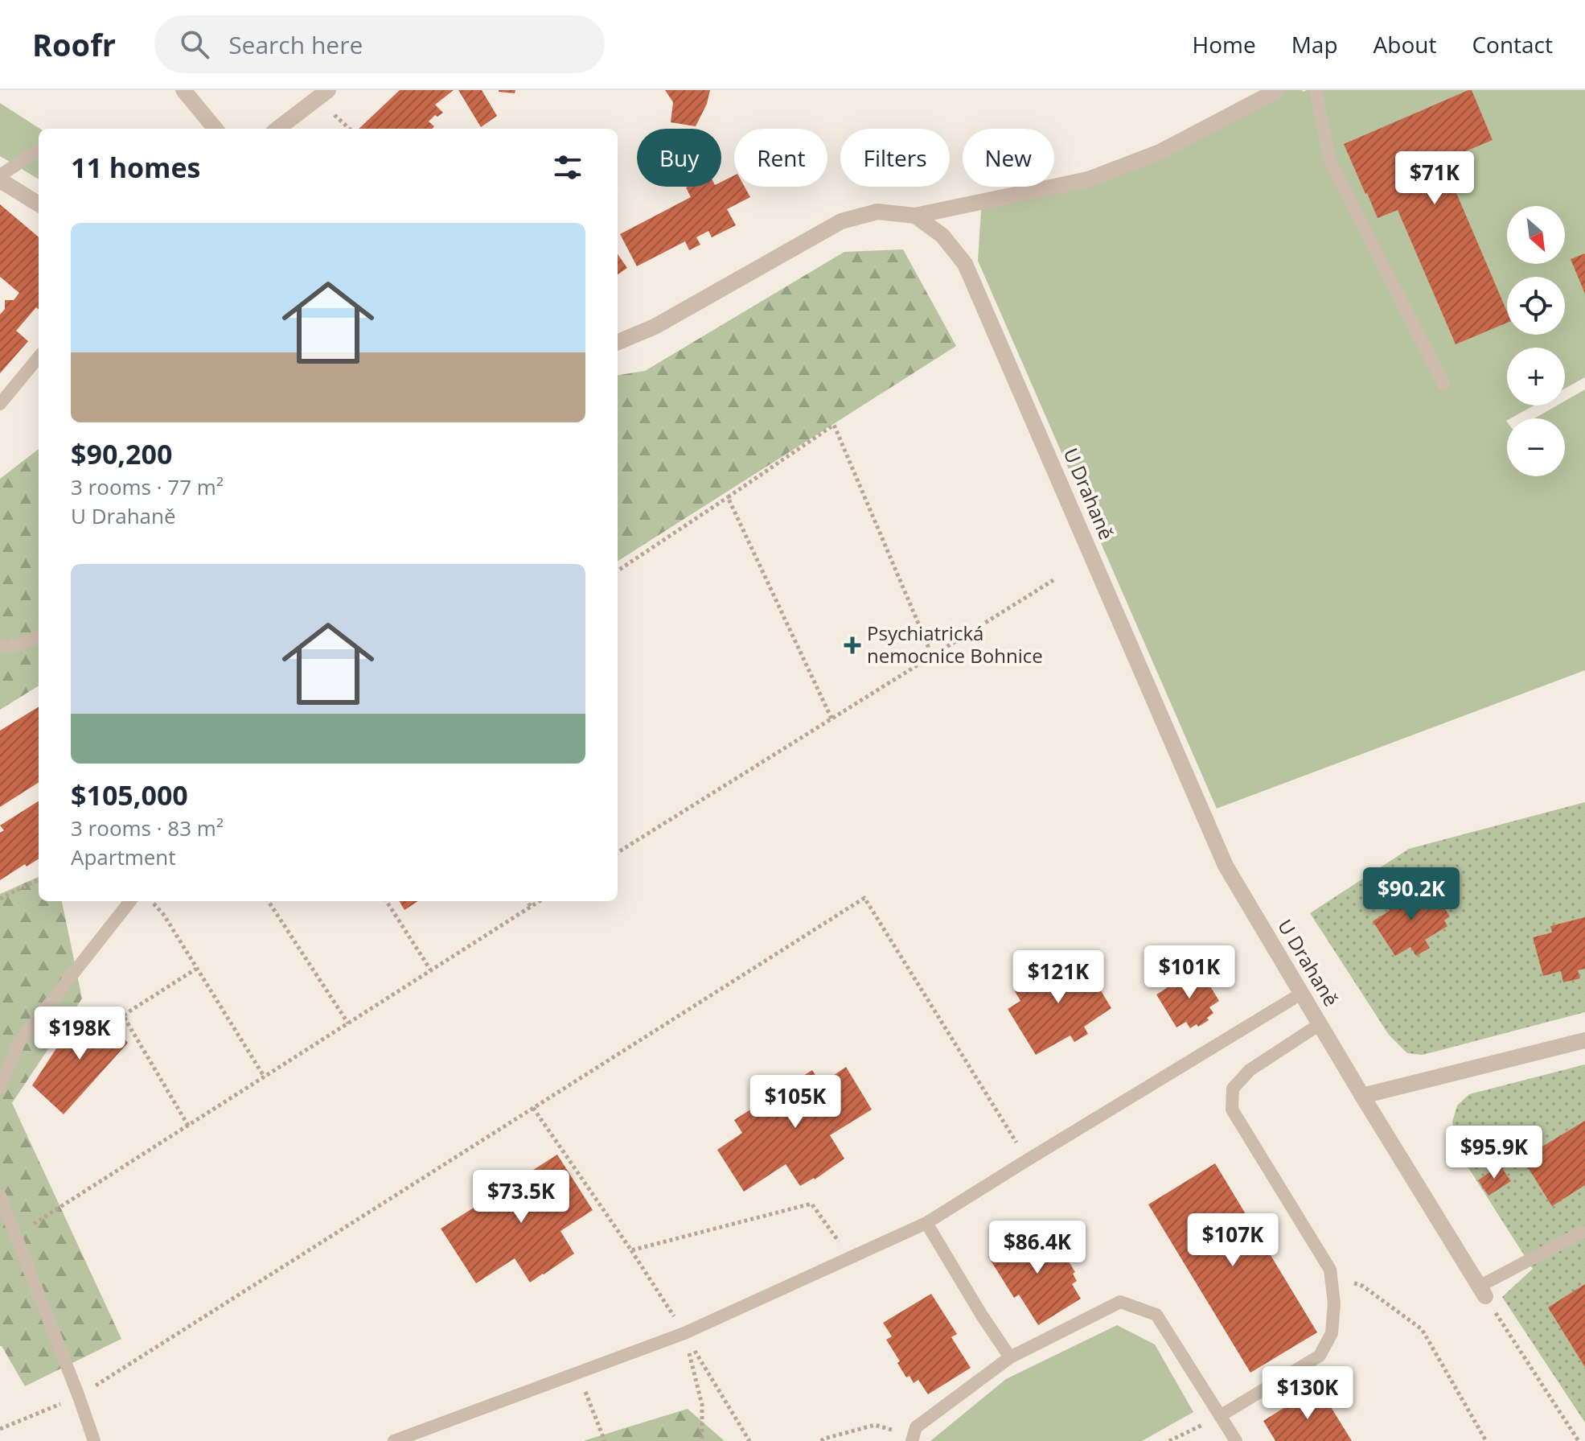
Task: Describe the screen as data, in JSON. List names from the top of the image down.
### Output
{
  "streets": {
    "street": ["U Drahaně"]
  },
  "places": {
    "health": ["Psychiatrická nemocnice Bohnice"]
  },
  "north": "bottom right",
  "page": {
    "header": "Roofr",
    "search": "Search here",
    "nav": [
      "Home",
      "Map",
      "About",
      "Contact"
    ],
    "chip": [
      "Buy",
      "Rent",
      "Filters",
      "New"
    ],
    "heading": "11 homes",
    "price": [
      "$71K",
      "$90.2K",
      "$101K",
      "$121K",
      "$198K",
      "$105K",
      "$95.9K",
      "$73.5K",
      "$107K",
      "$86.4K",
      "$130K"
    ],
    "map_buttons": ["+", "−"],
    "list": [
      {
        "name": "$90,200",
        "note": "3 rooms · 77 m² · U Drahaně"
      },
      {
        "name": "$105,000",
        "note": "3 rooms · 83 m² · Apartment"
      }
    ]
  }
}
